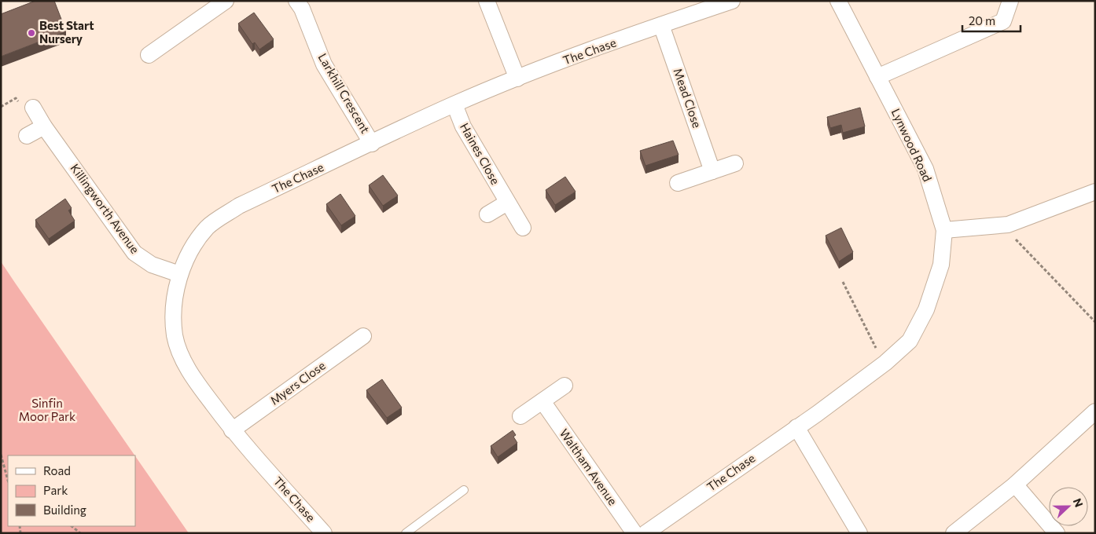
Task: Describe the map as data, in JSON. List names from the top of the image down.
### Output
{
  "streets": {
    "street": [
      "The Chase",
      "Larkhill Crescent",
      "Mead Close",
      "Lynwood Road",
      "Haines Close",
      "Killingworth Avenue",
      "Myers Close",
      "Waltham Avenue"
    ]
  },
  "crossings": [
    ["The Chase", "Larkhill Crescent"],
    ["The Chase", "Mead Close"],
    ["The Chase", "Lynwood Road"],
    ["The Chase", "Haines Close"],
    ["The Chase", "Killingworth Avenue"],
    ["The Chase", "Myers Close"]
  ],
  "parks": ["Sinfin Moor Park"],
  "places": ["Best Start Nursery"],
  "legend": ["Road", "Park", "Building"],
  "scale_bar": "20 m",
  "north": "right"
}
